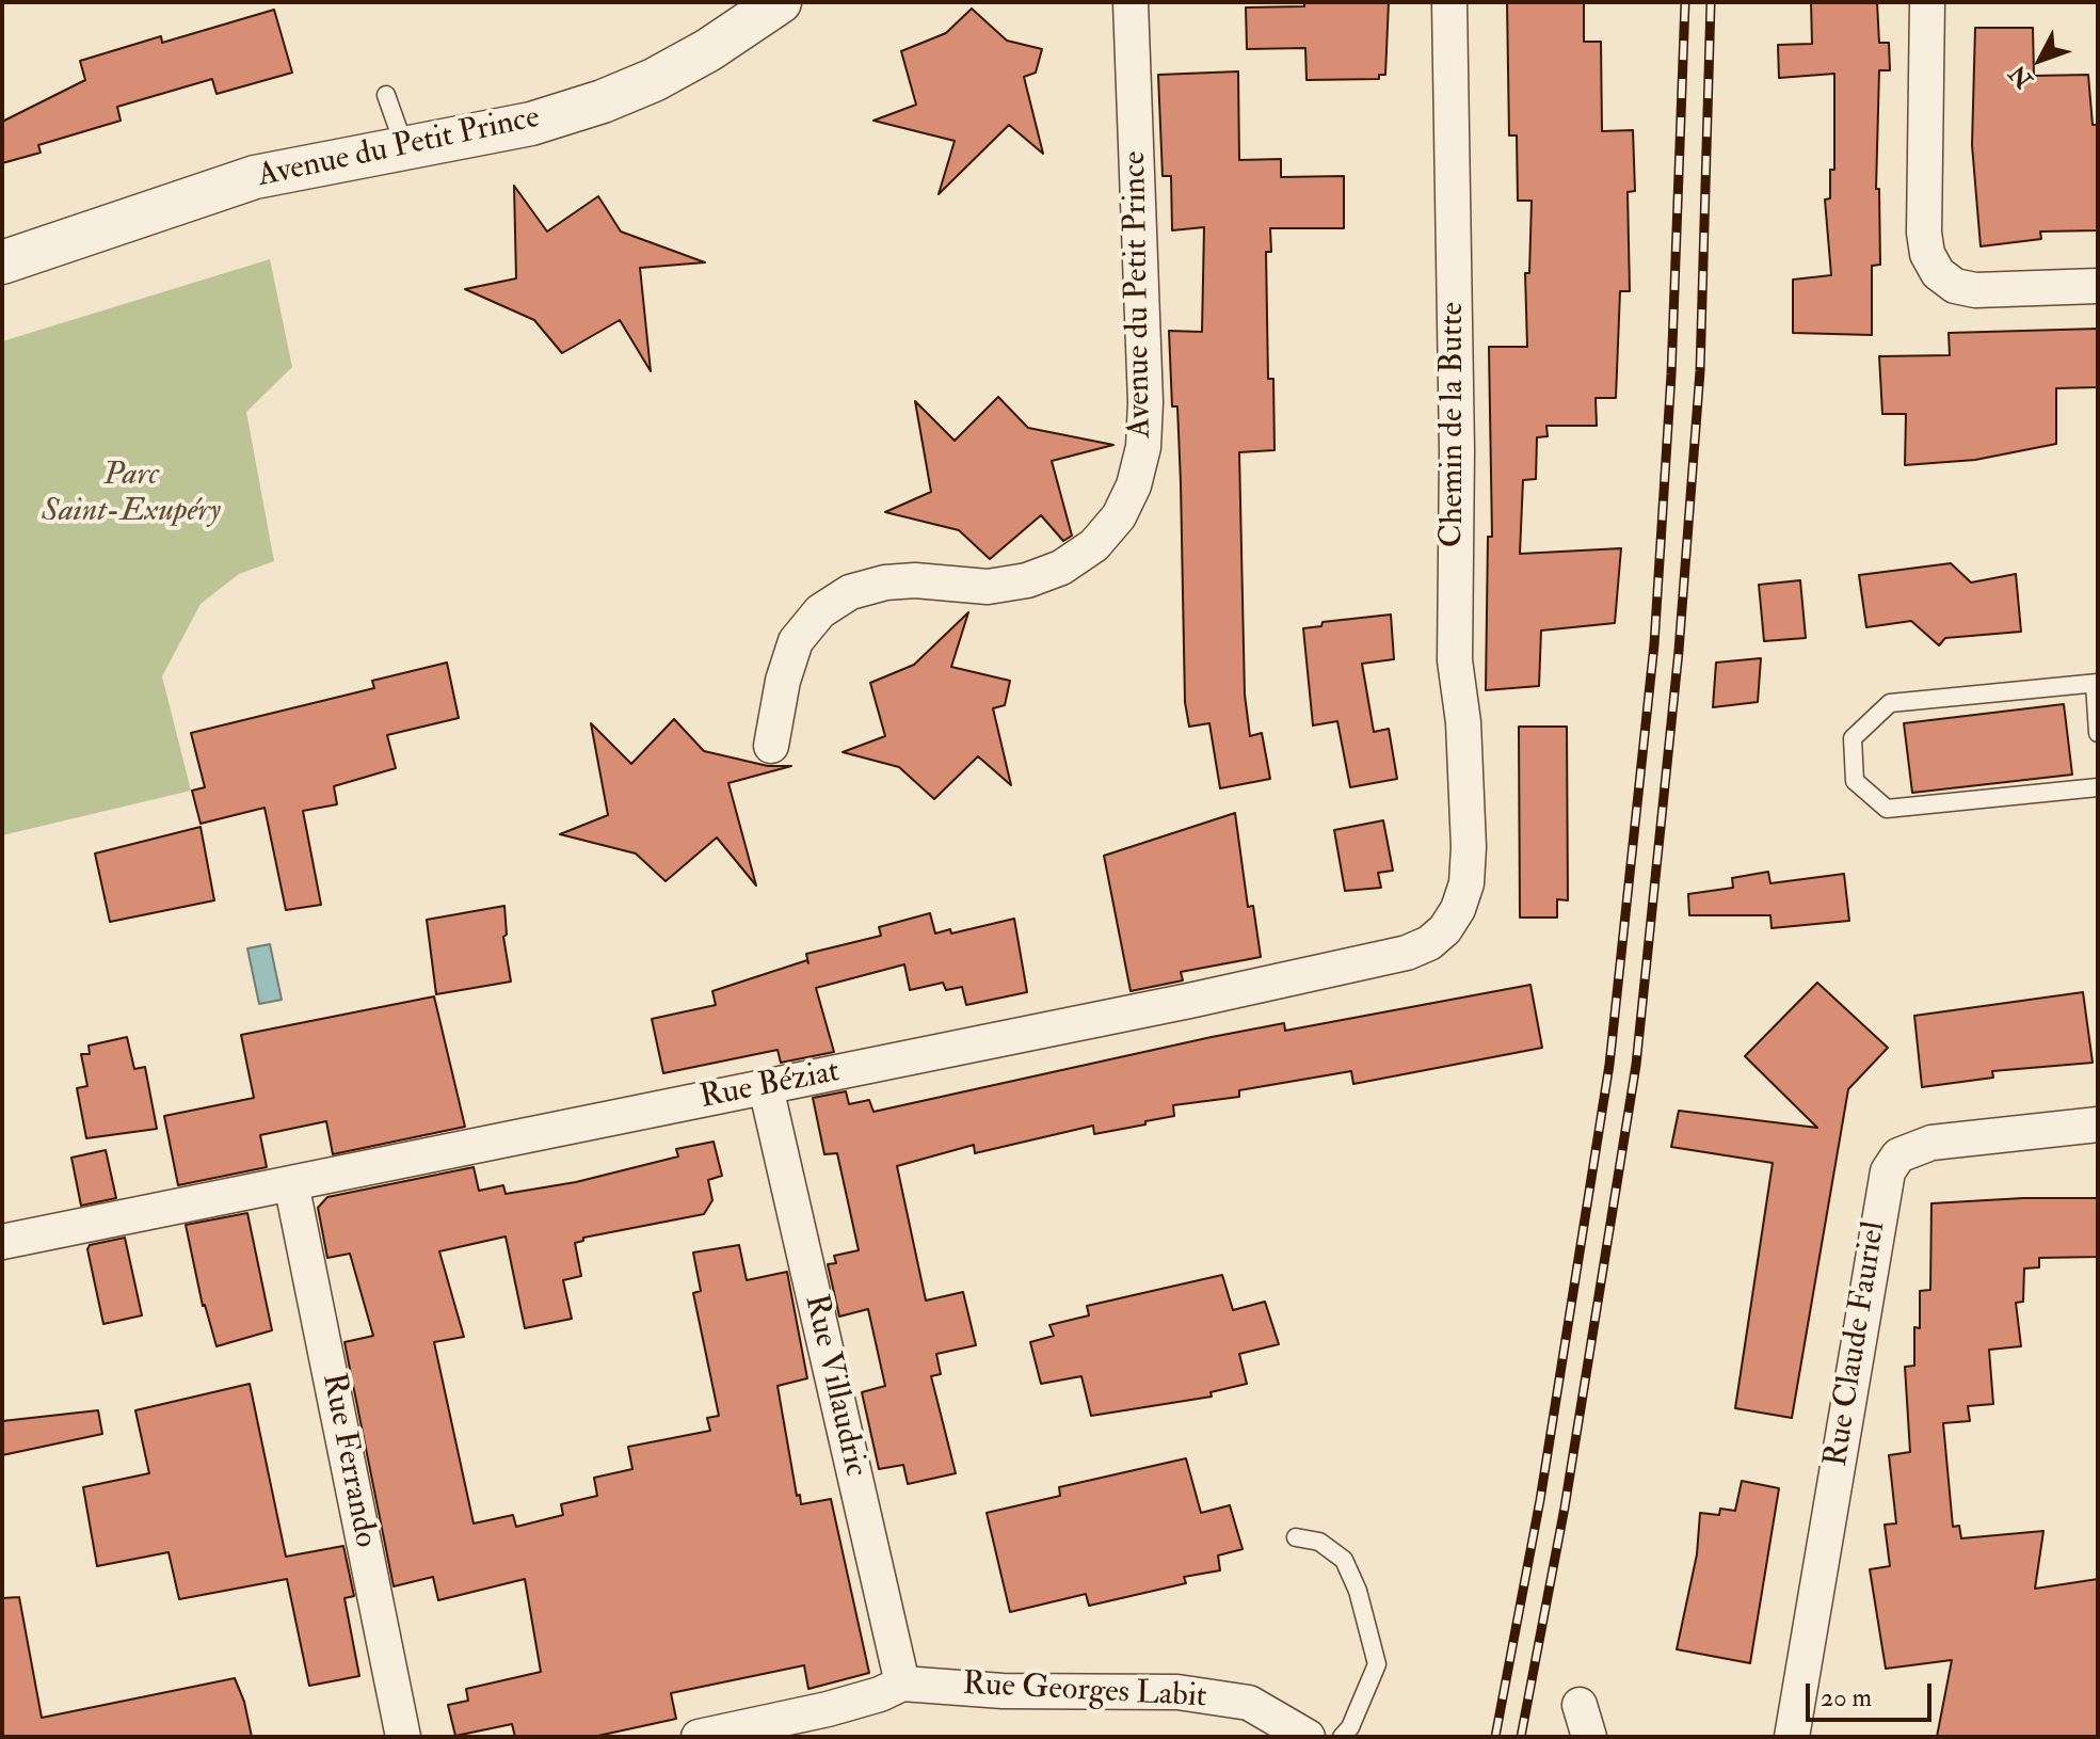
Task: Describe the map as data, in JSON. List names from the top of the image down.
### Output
{
  "streets": {
    "street": [
      "Avenue du Petit Prince",
      "Chemin de la Butte",
      "Rue Béziat",
      "Rue Claude Fauriel",
      "Rue Villaudric",
      "Rue Ferrando",
      "Rue Georges Labit"
    ]
  },
  "crossings": [
    ["Chemin de la Butte", "Rue Béziat"],
    ["Rue Béziat", "Rue Villaudric"],
    ["Rue Béziat", "Rue Ferrando"],
    ["Rue Villaudric", "Rue Georges Labit"]
  ],
  "parks": ["Parc Saint-Exupéry"],
  "scale_bar": "20 m",
  "north": "bottom left"
}
